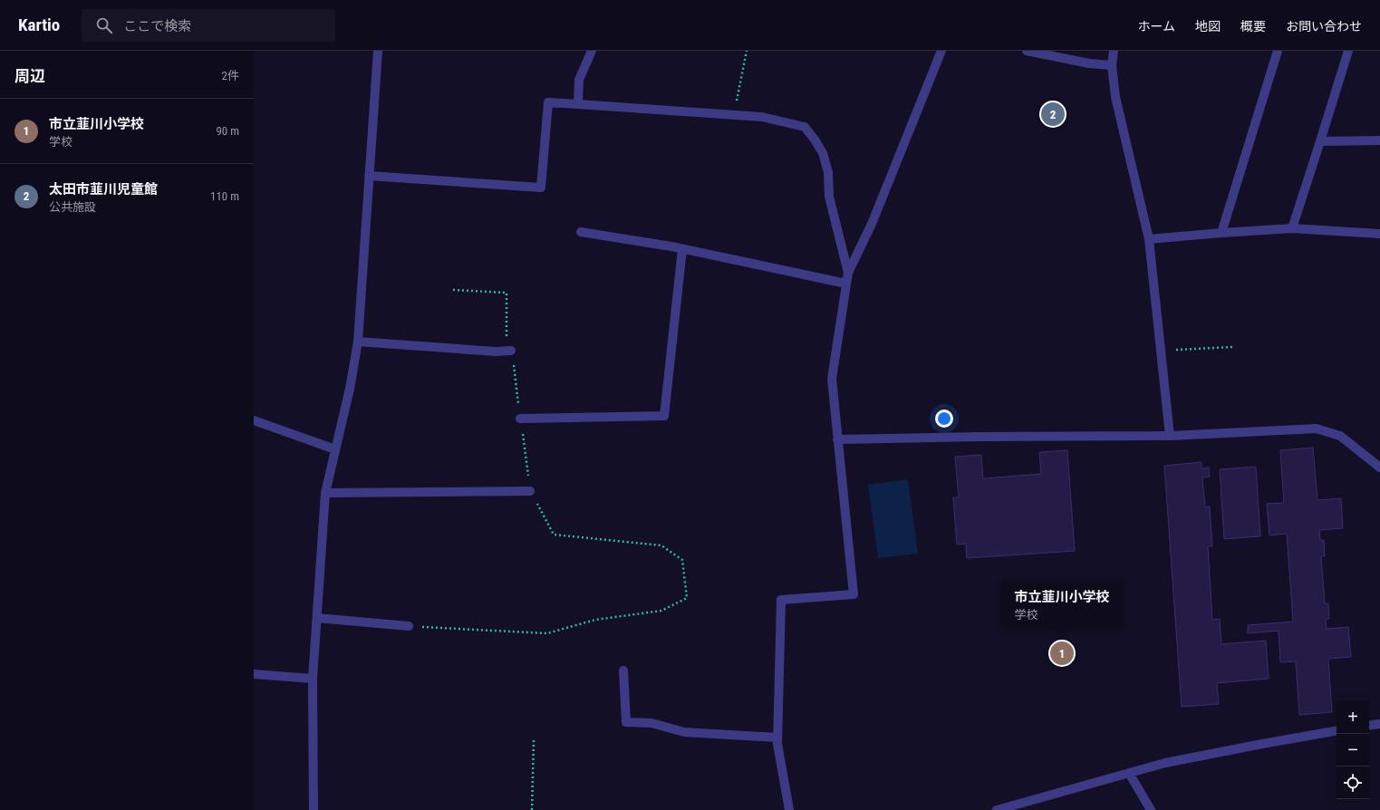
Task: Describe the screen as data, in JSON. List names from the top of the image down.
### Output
{
  "page": {
    "header": "Kartio",
    "search": "ここで検索",
    "nav": [
      "ホーム",
      "地図",
      "概要",
      "お問い合わせ"
    ],
    "heading": ["周辺", "2件"],
    "list": [
      {
        "mark": "1",
        "name": "市立韮川小学校",
        "note": "学校",
        "value": "90 m"
      },
      {
        "mark": "2",
        "name": "太田市韮川児童館",
        "note": "公共施設",
        "value": "110 m"
      }
    ],
    "pins": ["2", "1"],
    "popup": ["市立韮川小学校", "学校"],
    "map_buttons": ["+", "−"]
  }
}
